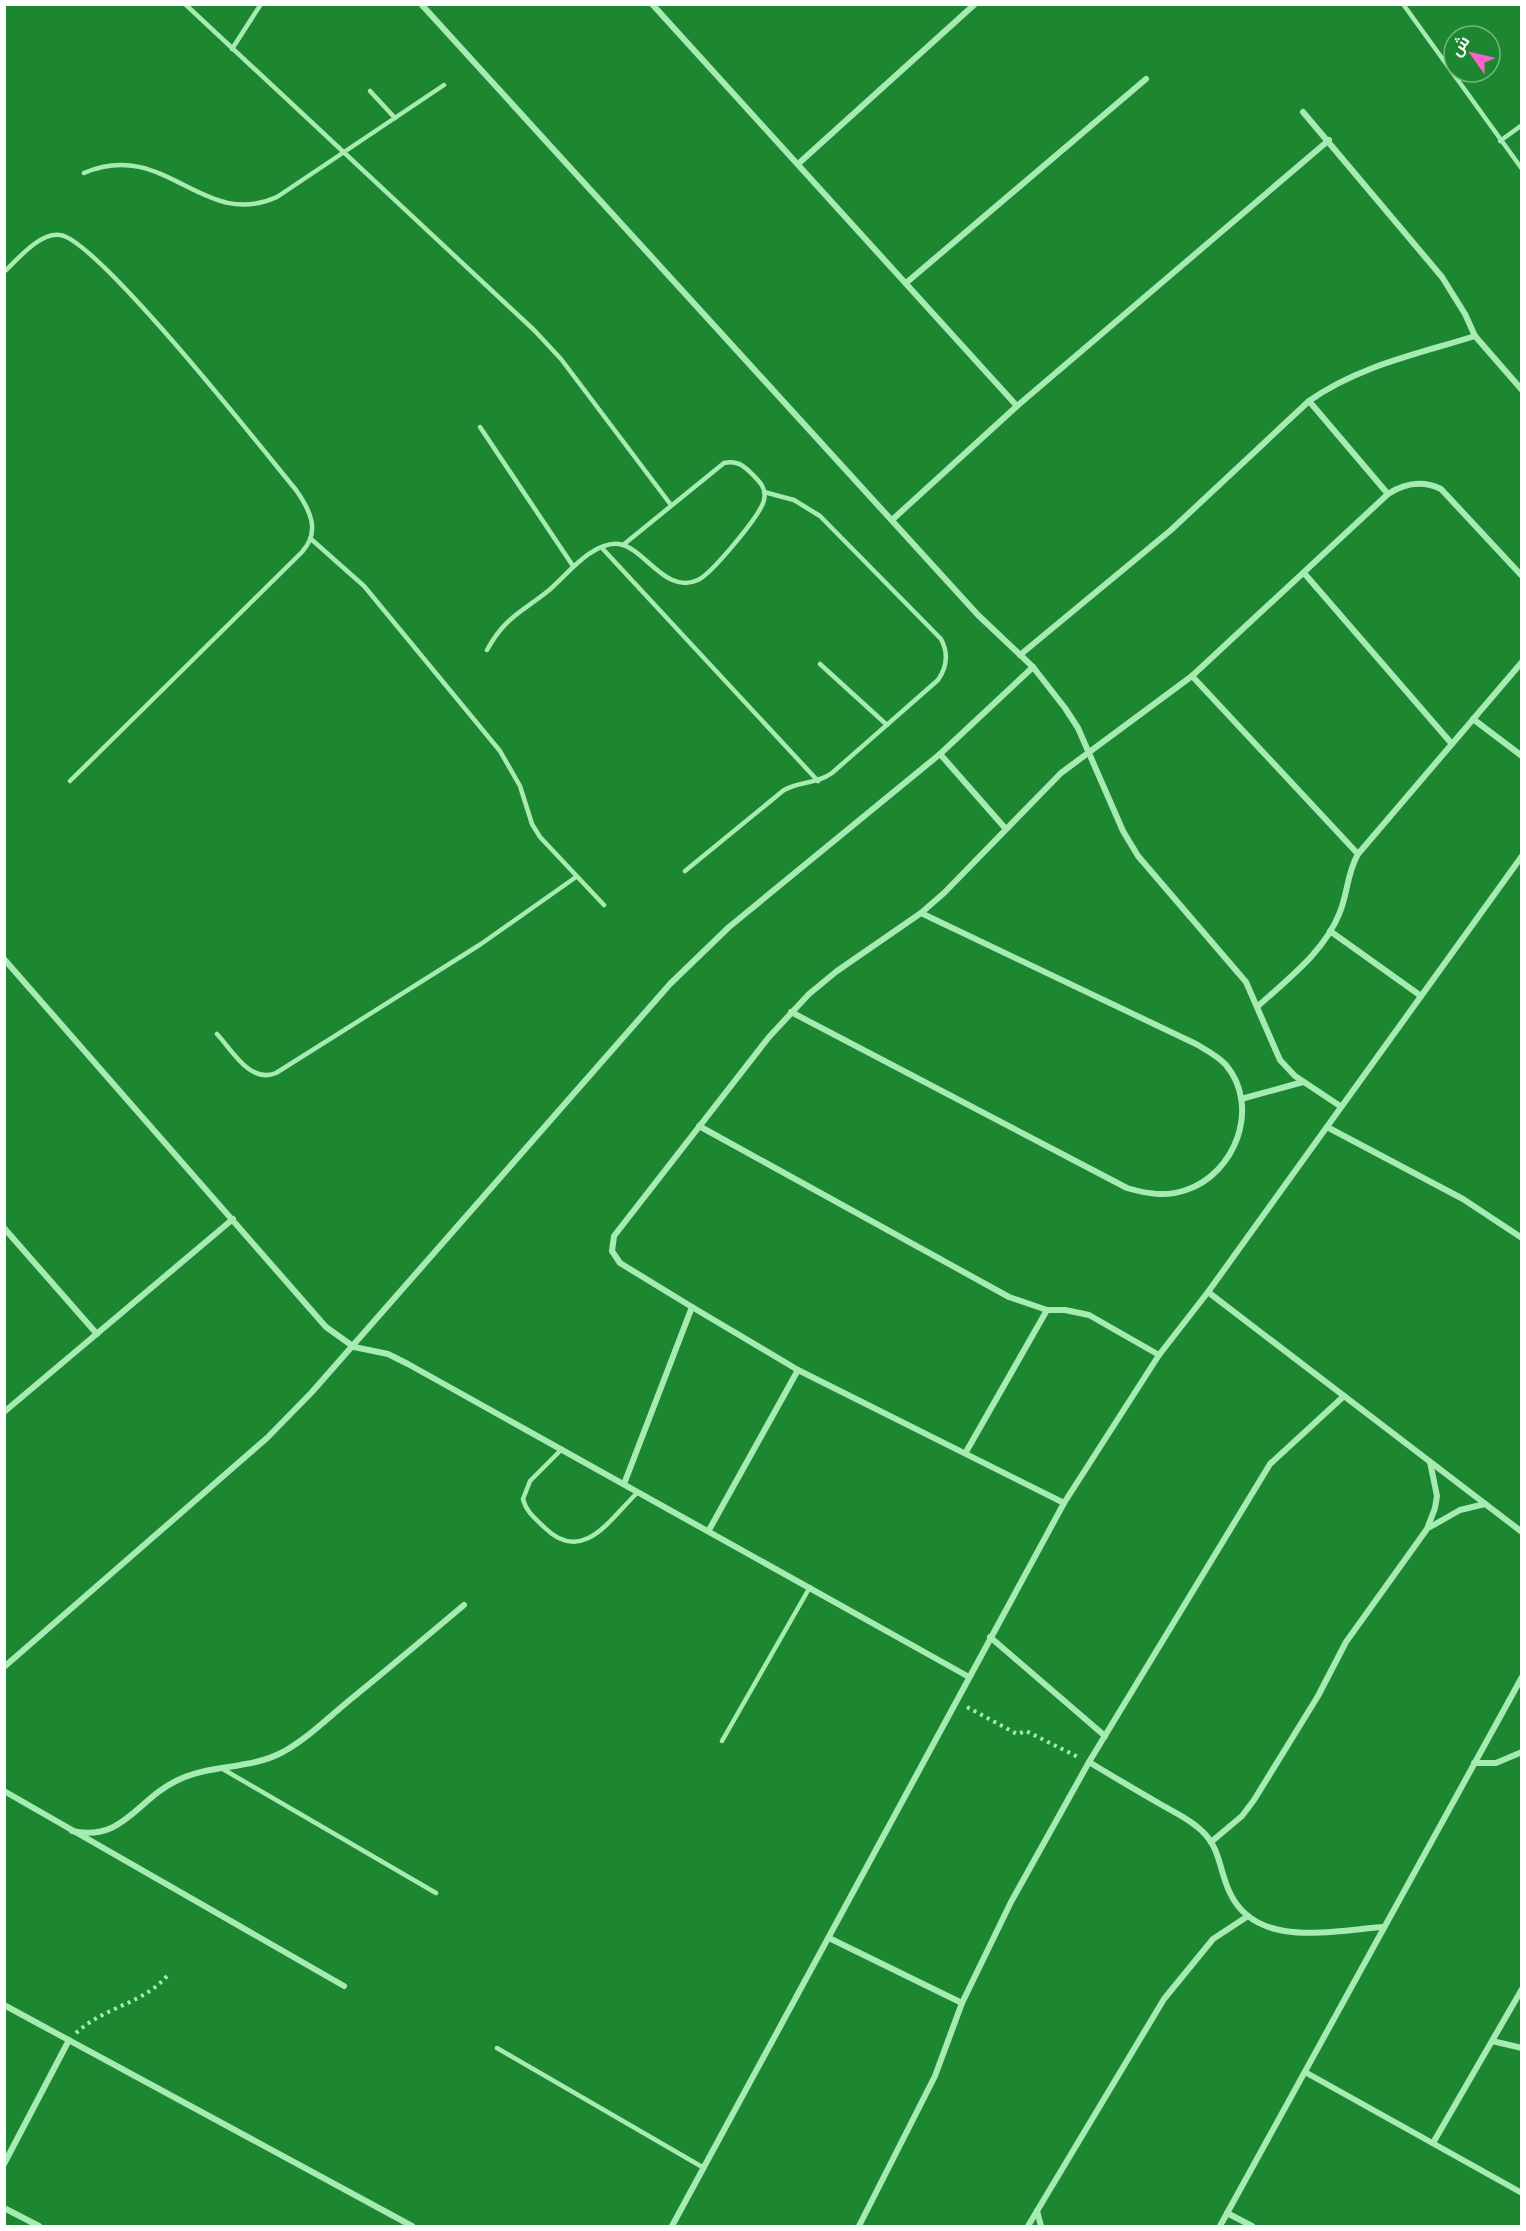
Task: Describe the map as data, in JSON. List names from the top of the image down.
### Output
{
  "north": "top left"
}
